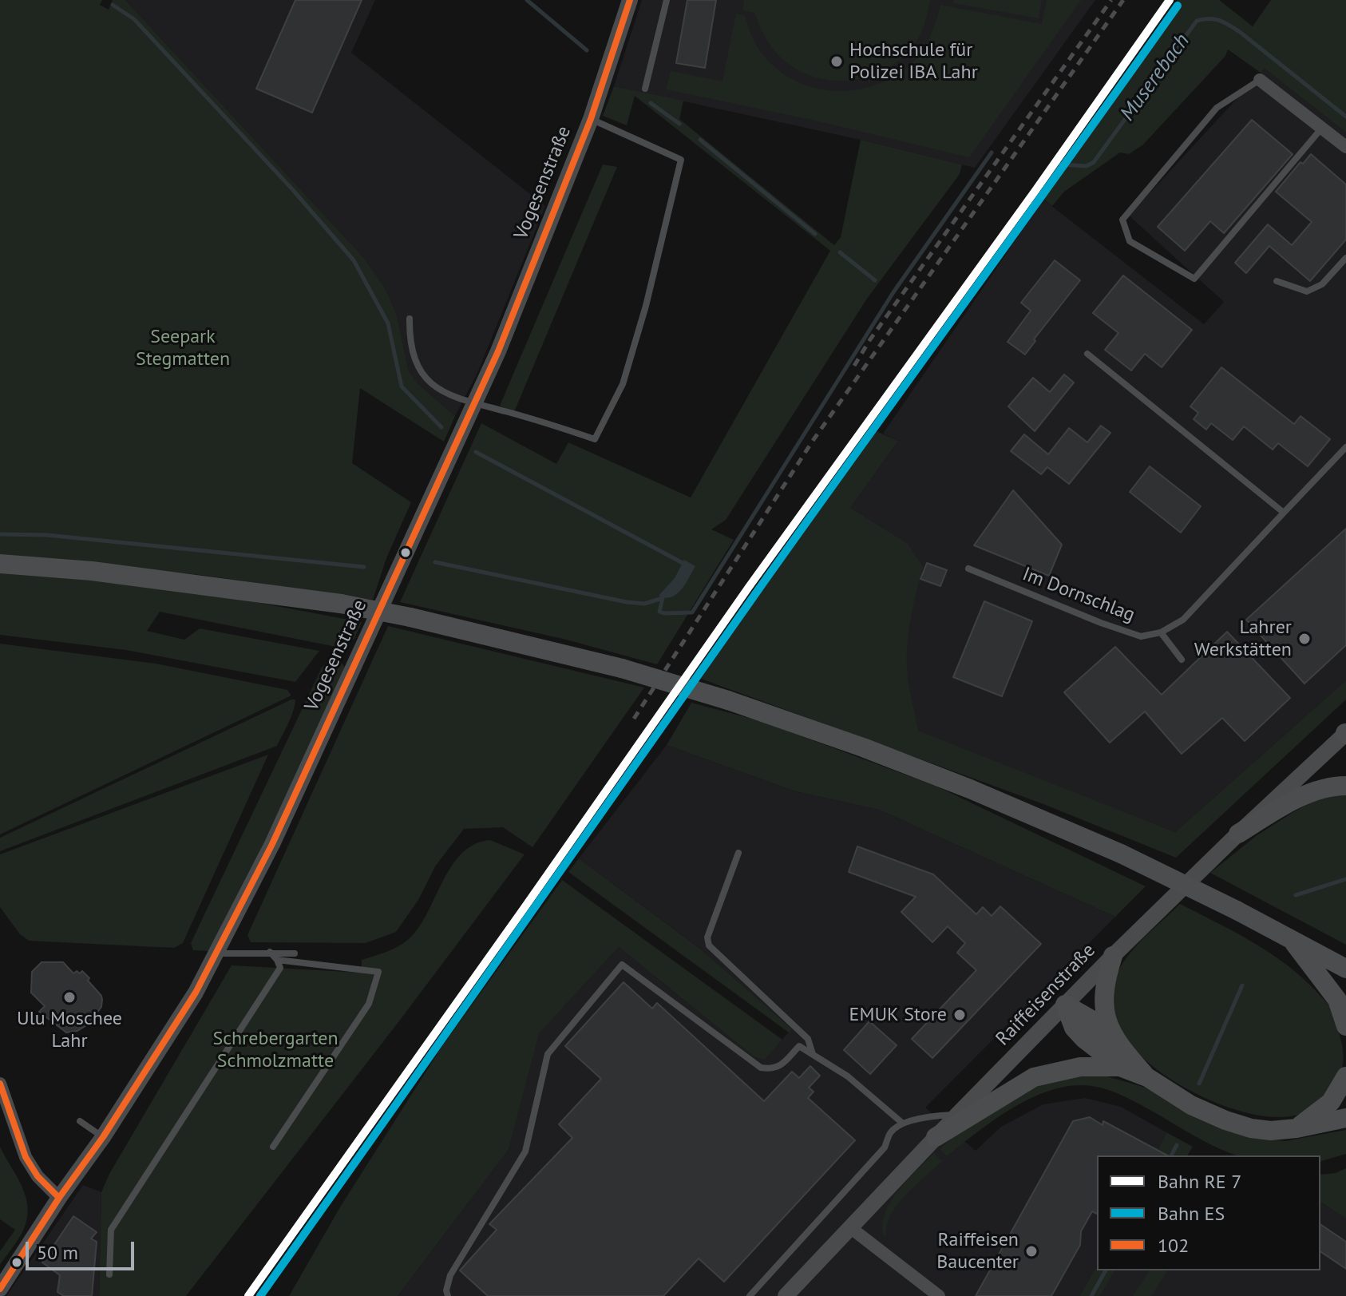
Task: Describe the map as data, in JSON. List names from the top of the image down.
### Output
{
  "streets": {
    "street": ["Vogesenstraße", "Raiffeisenstraße"],
    "lane": ["Im Dornschlag"]
  },
  "water": ["Muserebach"],
  "parks": ["Seepark Stegmatten", "Schrebergarten Schmolzmatte"],
  "places": [
    "Hochschule für Polizei IBA Lahr",
    "Lahrer Werkstätten",
    "Ulu Moschee Lahr",
    "EMUK Store",
    "Raiffeisen Baucenter"
  ],
  "lines": ["transit line 102", "rail line ES"],
  "legend": ["Bahn RE 7", "Bahn ES", "102"],
  "scale_bar": "50 m"
}
